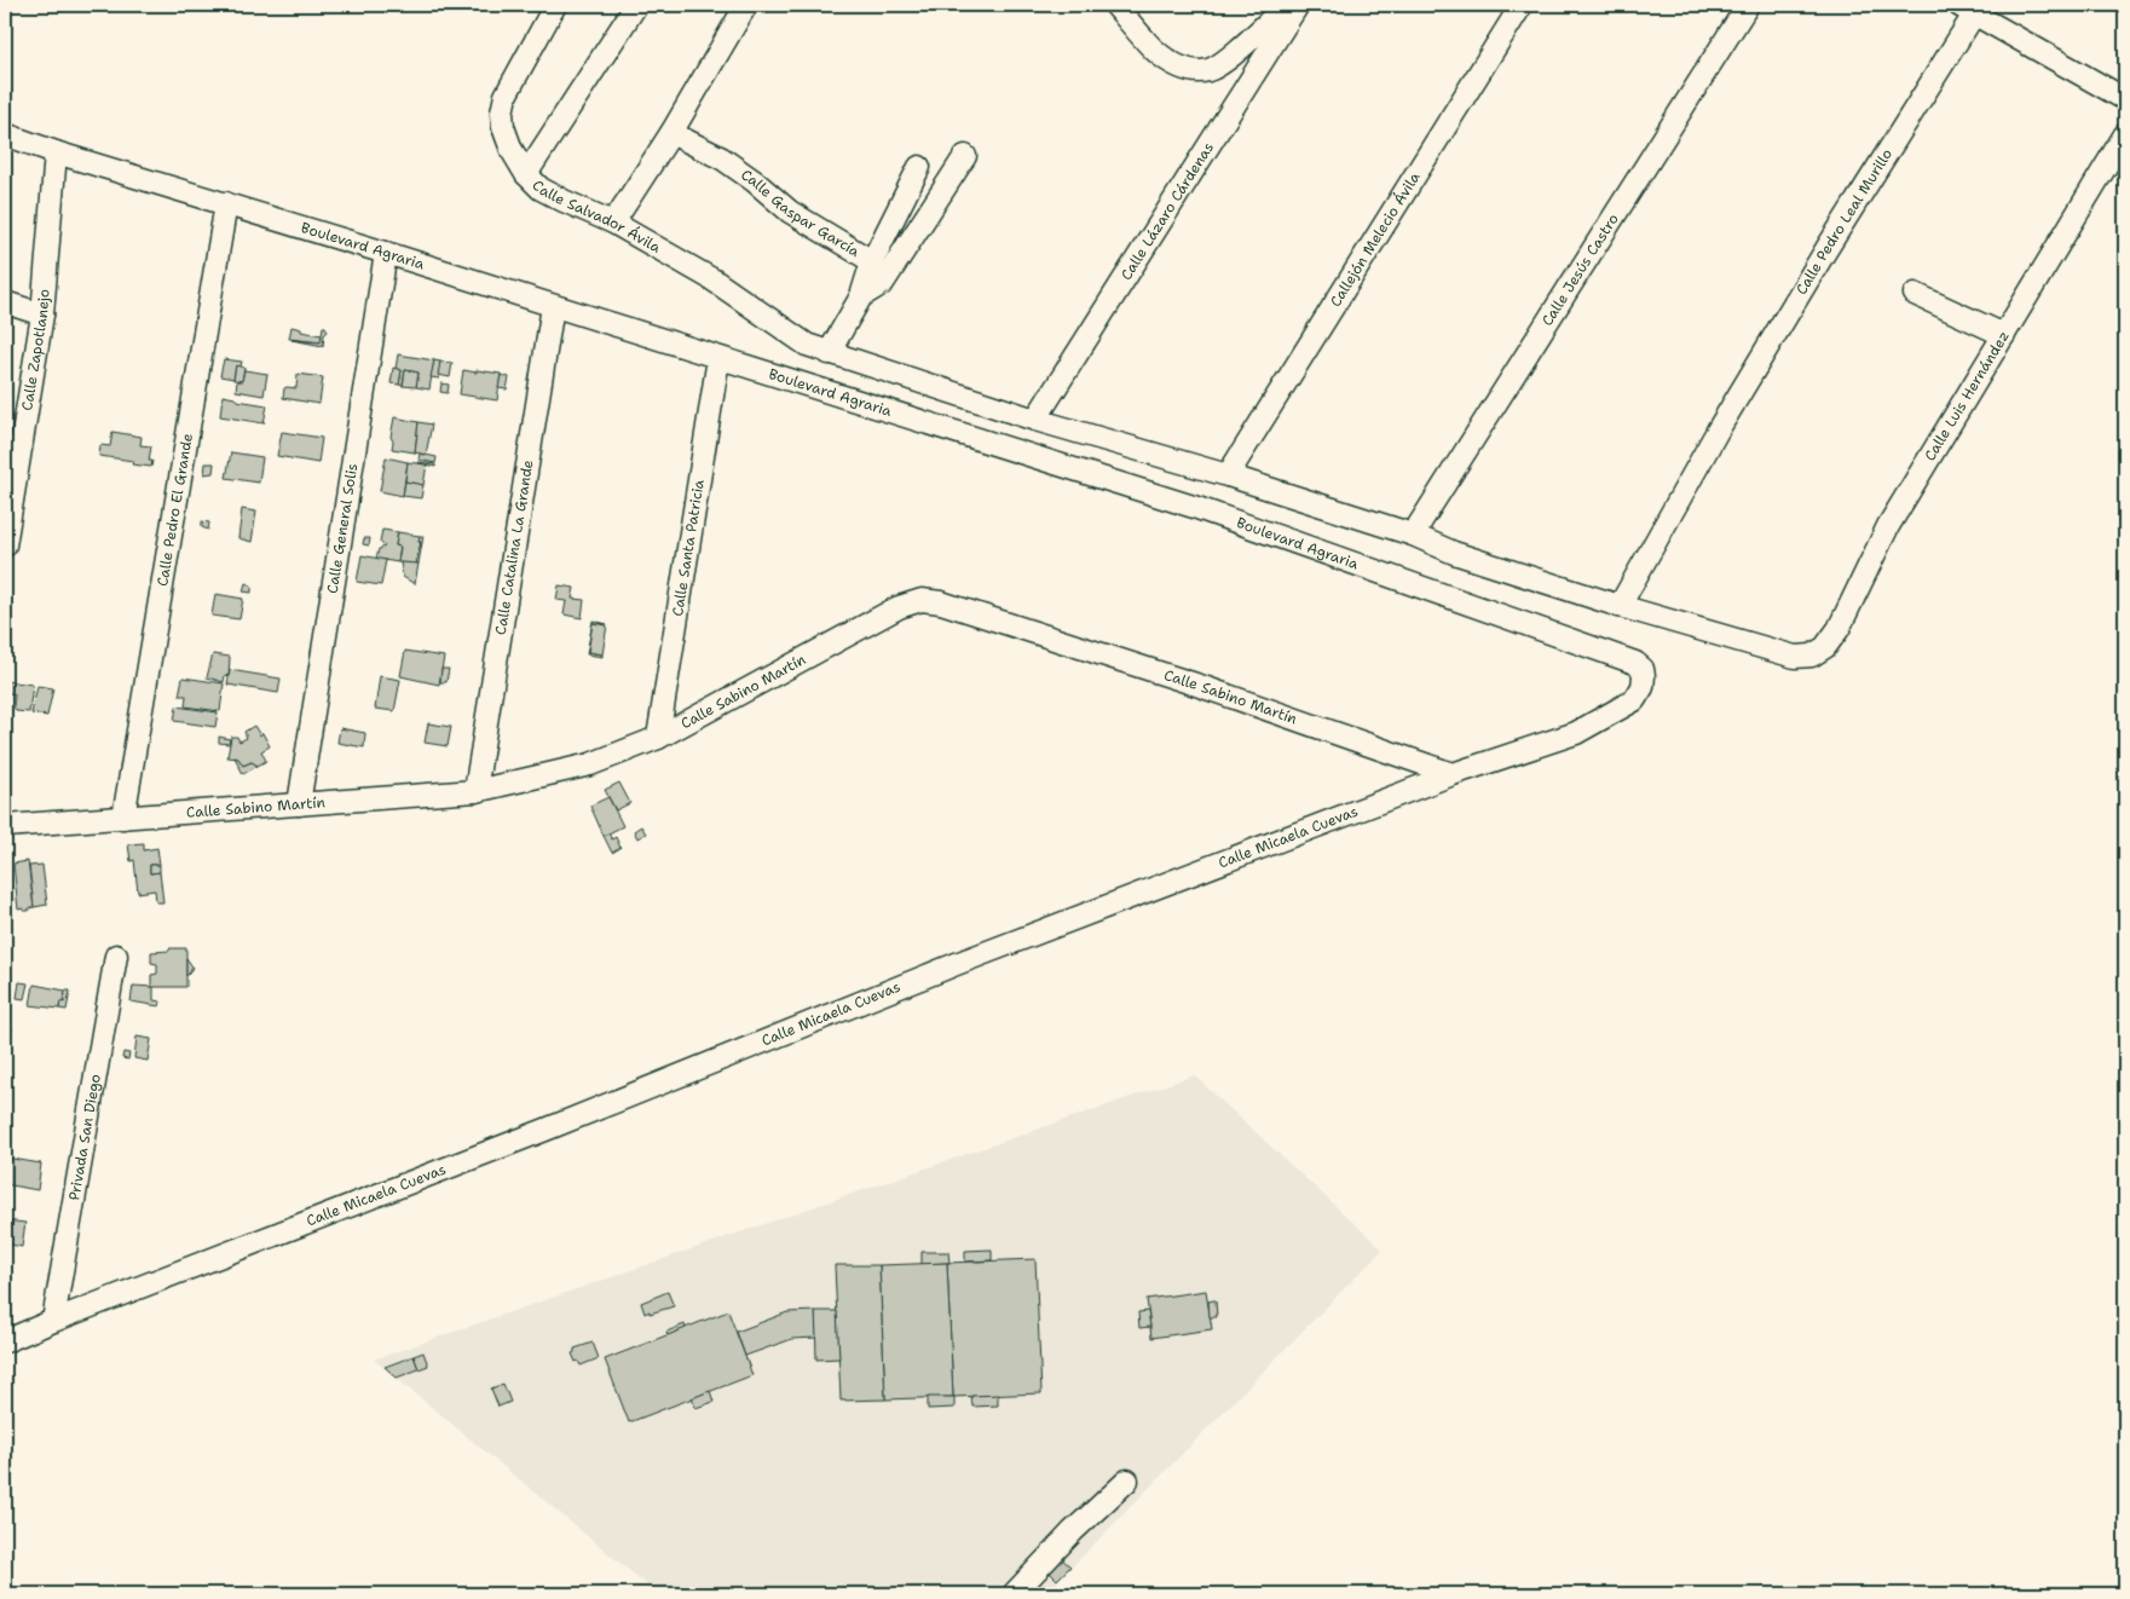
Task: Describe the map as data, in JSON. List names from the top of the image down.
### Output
{
  "streets": {
    "street": [
      "Calle Lázaro Cárdenas",
      "Calle Gaspar García",
      "Calle Salvador Ávila",
      "Calle Pedro Leal Murillo",
      "Callejón Melecio Ávila",
      "Boulevard Agraria",
      "Calle Jesús Castro",
      "Calle Zapotlanejo",
      "Calle Luis Hernández",
      "Calle Pedro El Grande",
      "Calle General Solis",
      "Calle Catalina La Grande",
      "Calle Santa Patricia",
      "Calle Sabino Martín",
      "Calle Micaela Cuevas",
      "Privada San Diego"
    ]
  },
  "crossings": [
    ["Calle Lázaro Cárdenas", "Calle Salvador Ávila"],
    ["Calle Gaspar García", "Calle Salvador Ávila"],
    ["Calle Salvador Ávila", "Callejón Melecio Ávila"],
    ["Calle Salvador Ávila", "Calle Jesús Castro"],
    ["Calle Pedro Leal Murillo", "Calle Luis Hernández"],
    ["Boulevard Agraria", "Calle Zapotlanejo"],
    ["Boulevard Agraria", "Calle Pedro El Grande"],
    ["Boulevard Agraria", "Calle General Solis"],
    ["Boulevard Agraria", "Calle Catalina La Grande"],
    ["Boulevard Agraria", "Calle Santa Patricia"],
    ["Boulevard Agraria", "Calle Micaela Cuevas"],
    ["Calle Pedro El Grande", "Calle Sabino Martín"],
    ["Calle General Solis", "Calle Sabino Martín"],
    ["Calle Catalina La Grande", "Calle Sabino Martín"],
    ["Calle Santa Patricia", "Calle Sabino Martín"],
    ["Calle Sabino Martín", "Calle Micaela Cuevas"],
    ["Calle Micaela Cuevas", "Privada San Diego"]
  ]
}
